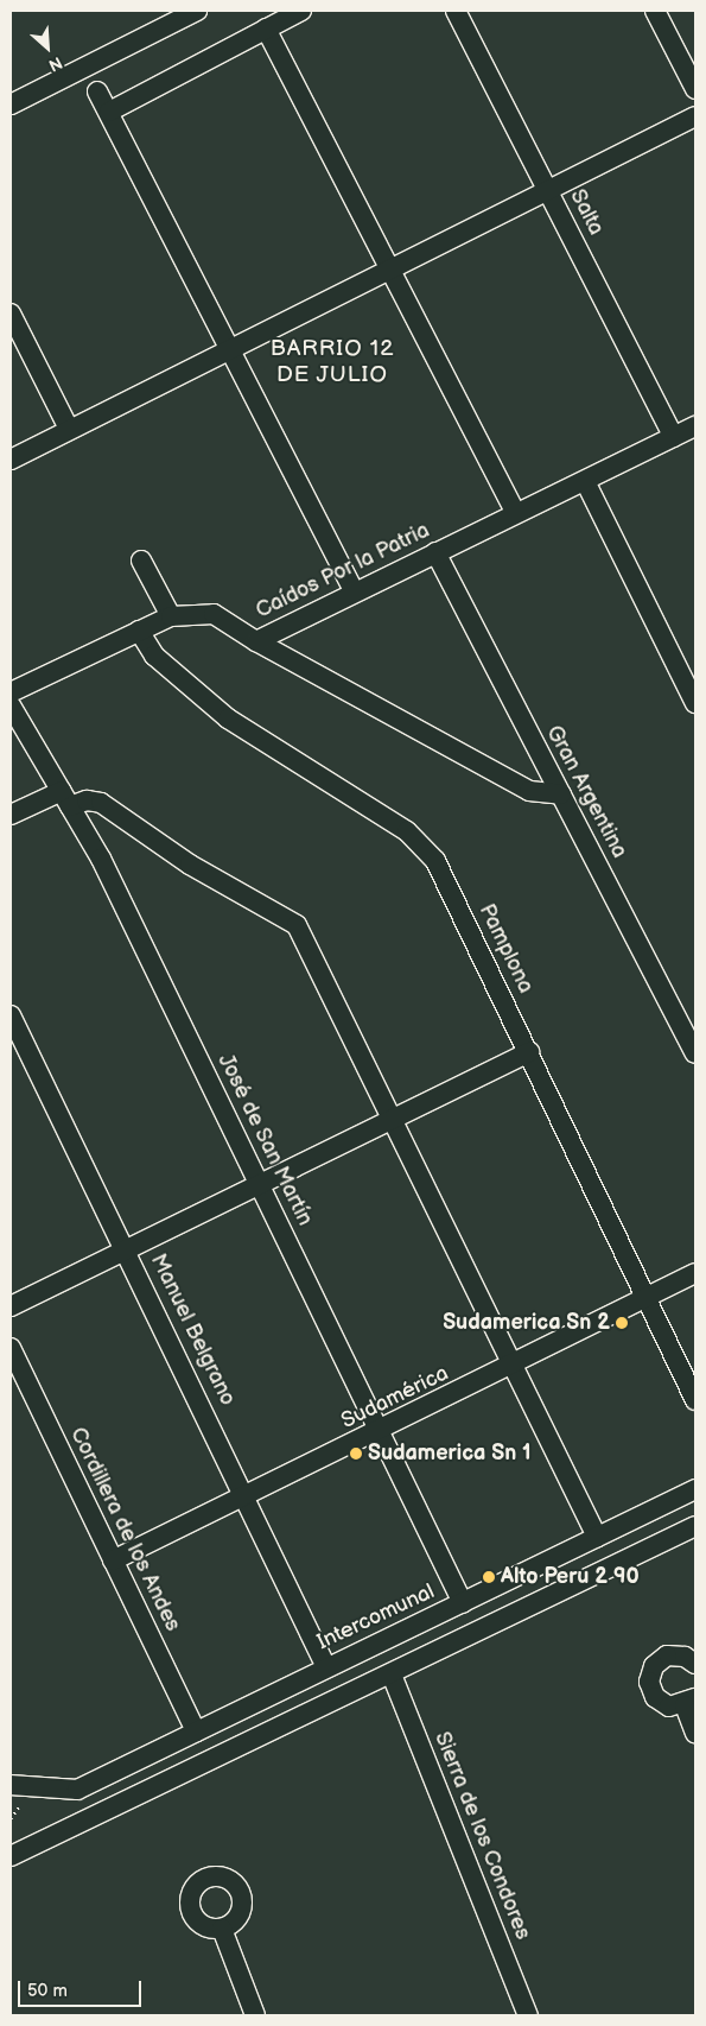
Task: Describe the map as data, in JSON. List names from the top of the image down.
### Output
{
  "streets": {
    "street": [
      "Salta",
      "Caídos Por la Patria",
      "Gran Argentina",
      "Pamplona",
      "José de San Martín",
      "Manuel Belgrano",
      "Sudamérica",
      "Cordillera de los Andes",
      "Intercomunal",
      "Sierra de los Condores"
    ]
  },
  "crossings": [
    ["Salta", "Caídos Por la Patria"],
    ["Caídos Por la Patria", "Gran Argentina"],
    ["Caídos Por la Patria", "Pamplona"],
    ["Pamplona", "Sudamérica"],
    ["José de San Martín", "Sudamérica"],
    ["José de San Martín", "Intercomunal"],
    ["Manuel Belgrano", "Sudamérica"],
    ["Manuel Belgrano", "Intercomunal"],
    ["Sudamérica", "Cordillera de los Andes"],
    ["Cordillera de los Andes", "Intercomunal"]
  ],
  "districts": ["BARRIO 12 DE JULIO"],
  "places": ["Sudamerica Sn 2", "Sudamerica Sn 1", "Alto Peru 2 90"],
  "scale_bar": "50 m",
  "north": "bottom right"
}
